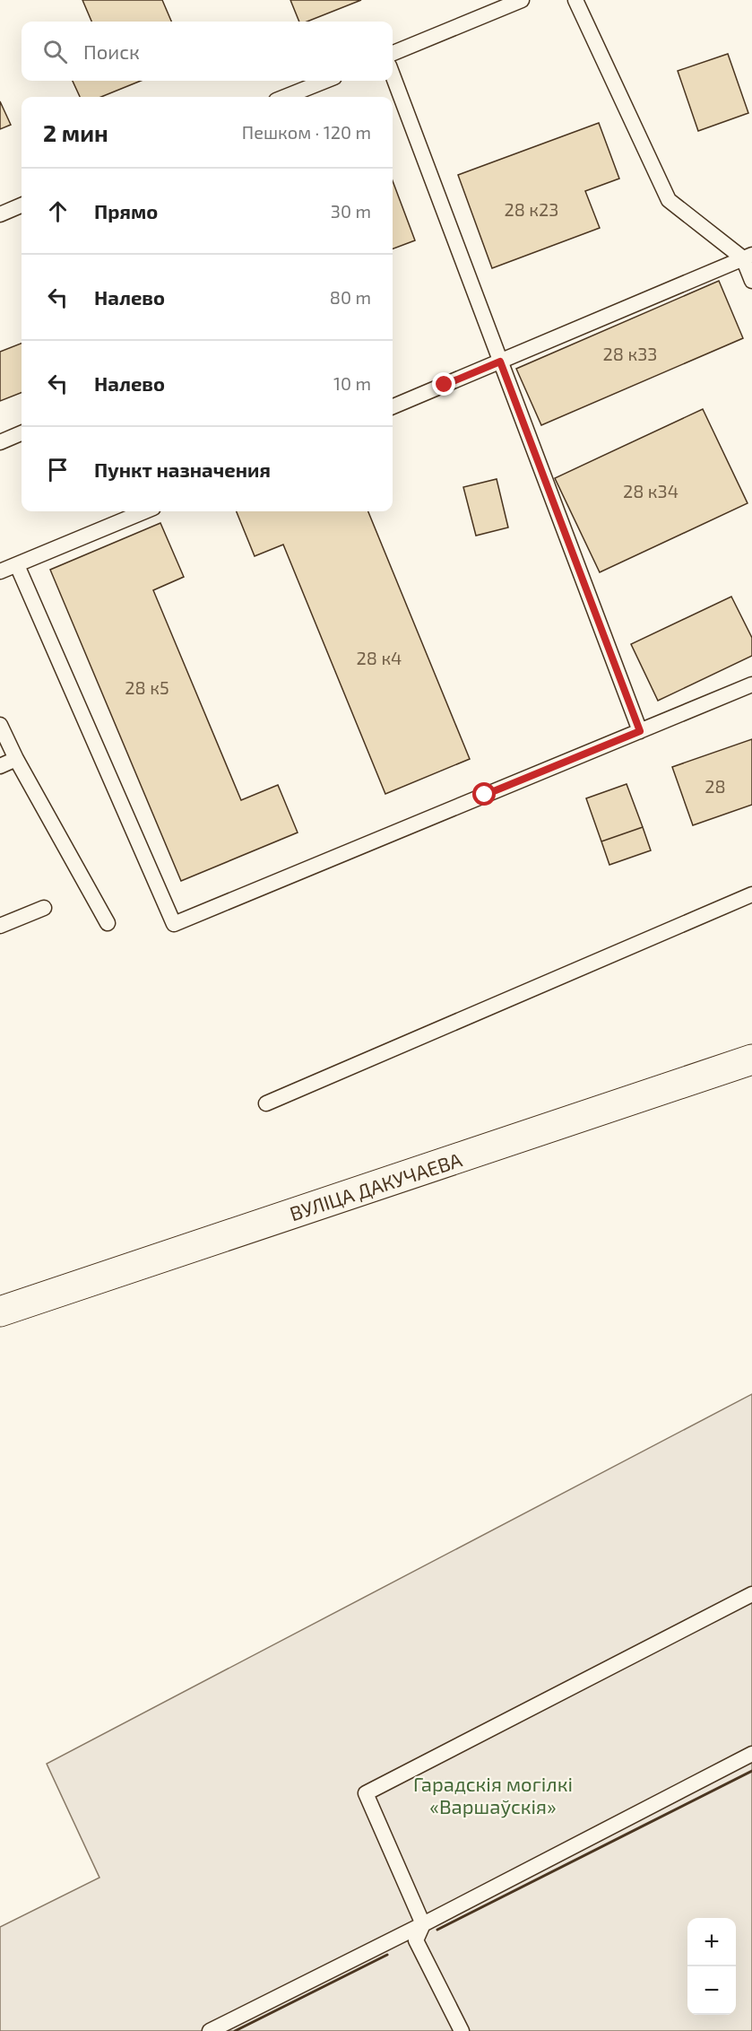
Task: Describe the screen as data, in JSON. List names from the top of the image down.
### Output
{
  "streets": {
    "street": ["ВУЛІЦА ДАКУЧАЕВА"]
  },
  "parks": ["Гарадскія могілкі «Варшаўскія»"],
  "house_numbers": [
    "28 к23",
    "28 к33",
    "28 к34",
    "28 к4",
    "28 к5",
    "28"
  ],
  "page": {
    "search": "Поиск",
    "heading": ["2 мин", "Пешком · 120 m"],
    "list": [
      ["Прямо", "30 m"],
      ["Налево", "80 m"],
      ["Налево", "10 m"],
      "Пункт назначения"
    ],
    "map_buttons": ["+", "−"]
  }
}
